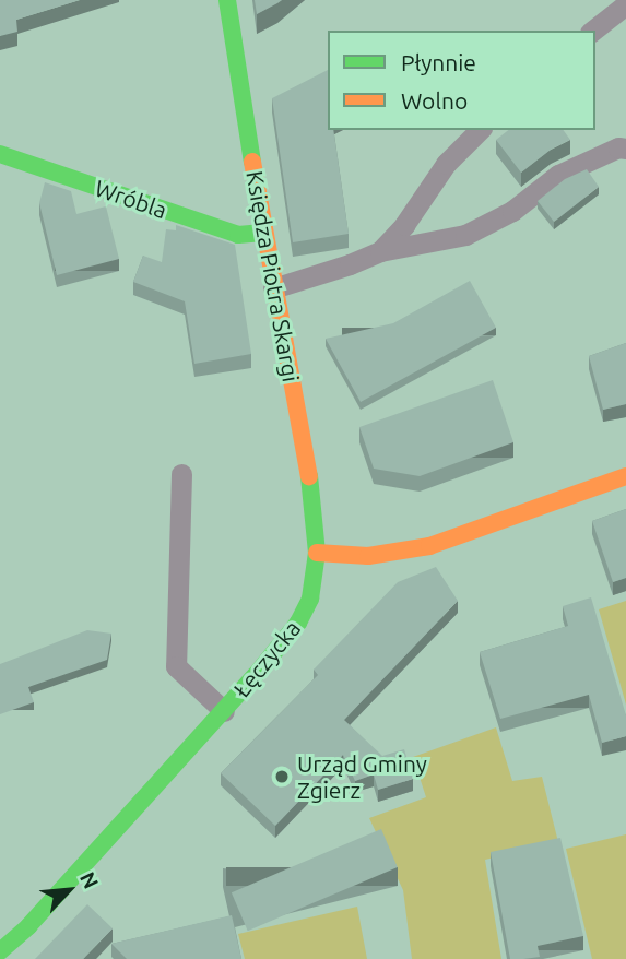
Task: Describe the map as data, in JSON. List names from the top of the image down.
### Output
{
  "streets": {
    "street": ["Wróbla", "Księdza Piotra Skargi", "Łęczycka"]
  },
  "crossings": [
    ["Wróbla", "Księdza Piotra Skargi"],
    ["Księdza Piotra Skargi", "Łęczycka"]
  ],
  "places": ["Urząd Gminy Zgierz"],
  "legend": ["Płynnie", "Wolno"],
  "north": "top right"
}
